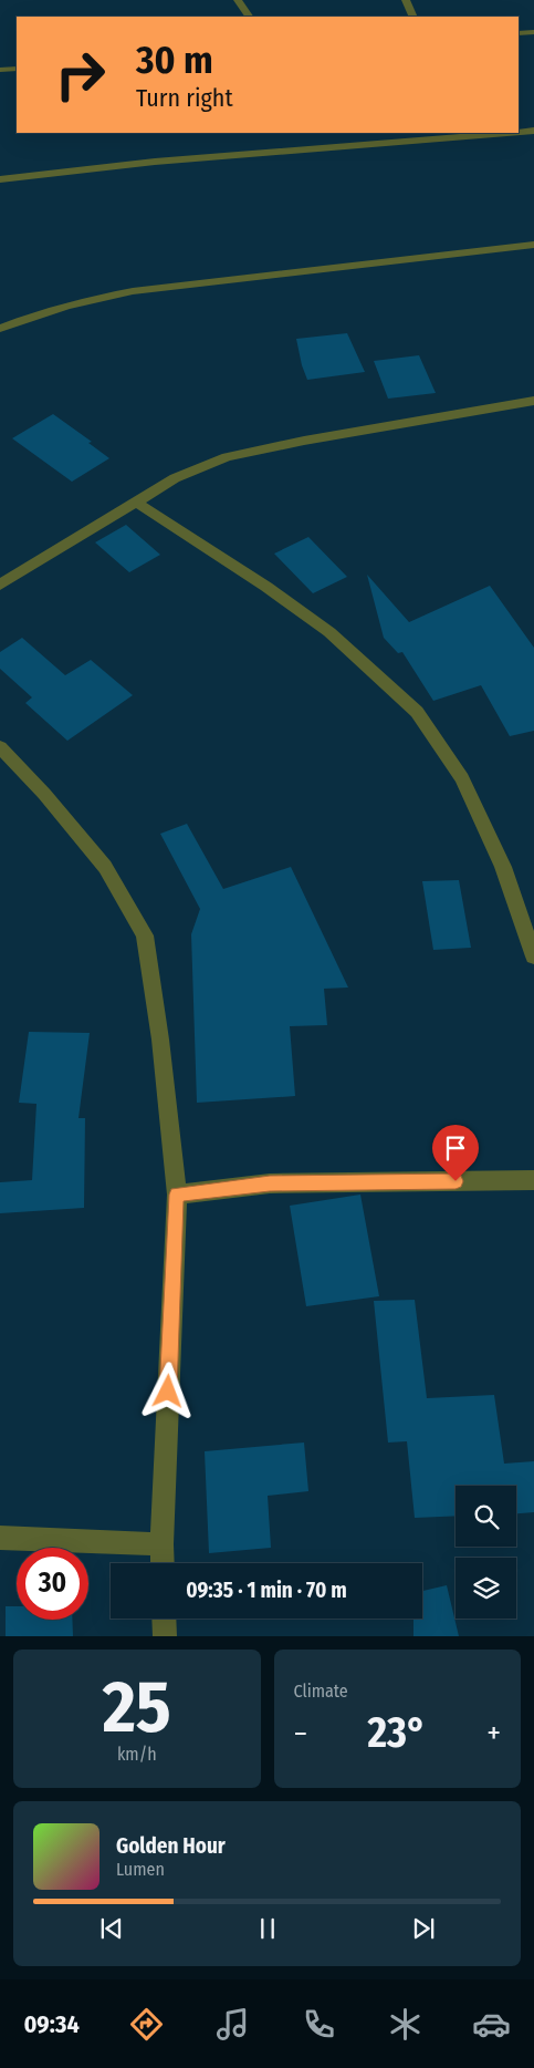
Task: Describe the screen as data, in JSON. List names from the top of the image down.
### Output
{
  "page": {
    "turn": ["30 m", "Turn right"],
    "limit": "30",
    "trip": "09:35 · 1 min · 70 m",
    "tile": [
      ["25", "km/h"],
      "Climate"
    ],
    "heat": ["−", "23°", "+"],
    "song": ["Golden Hour", "Lumen"],
    "tabs": "09:34"
  }
}
